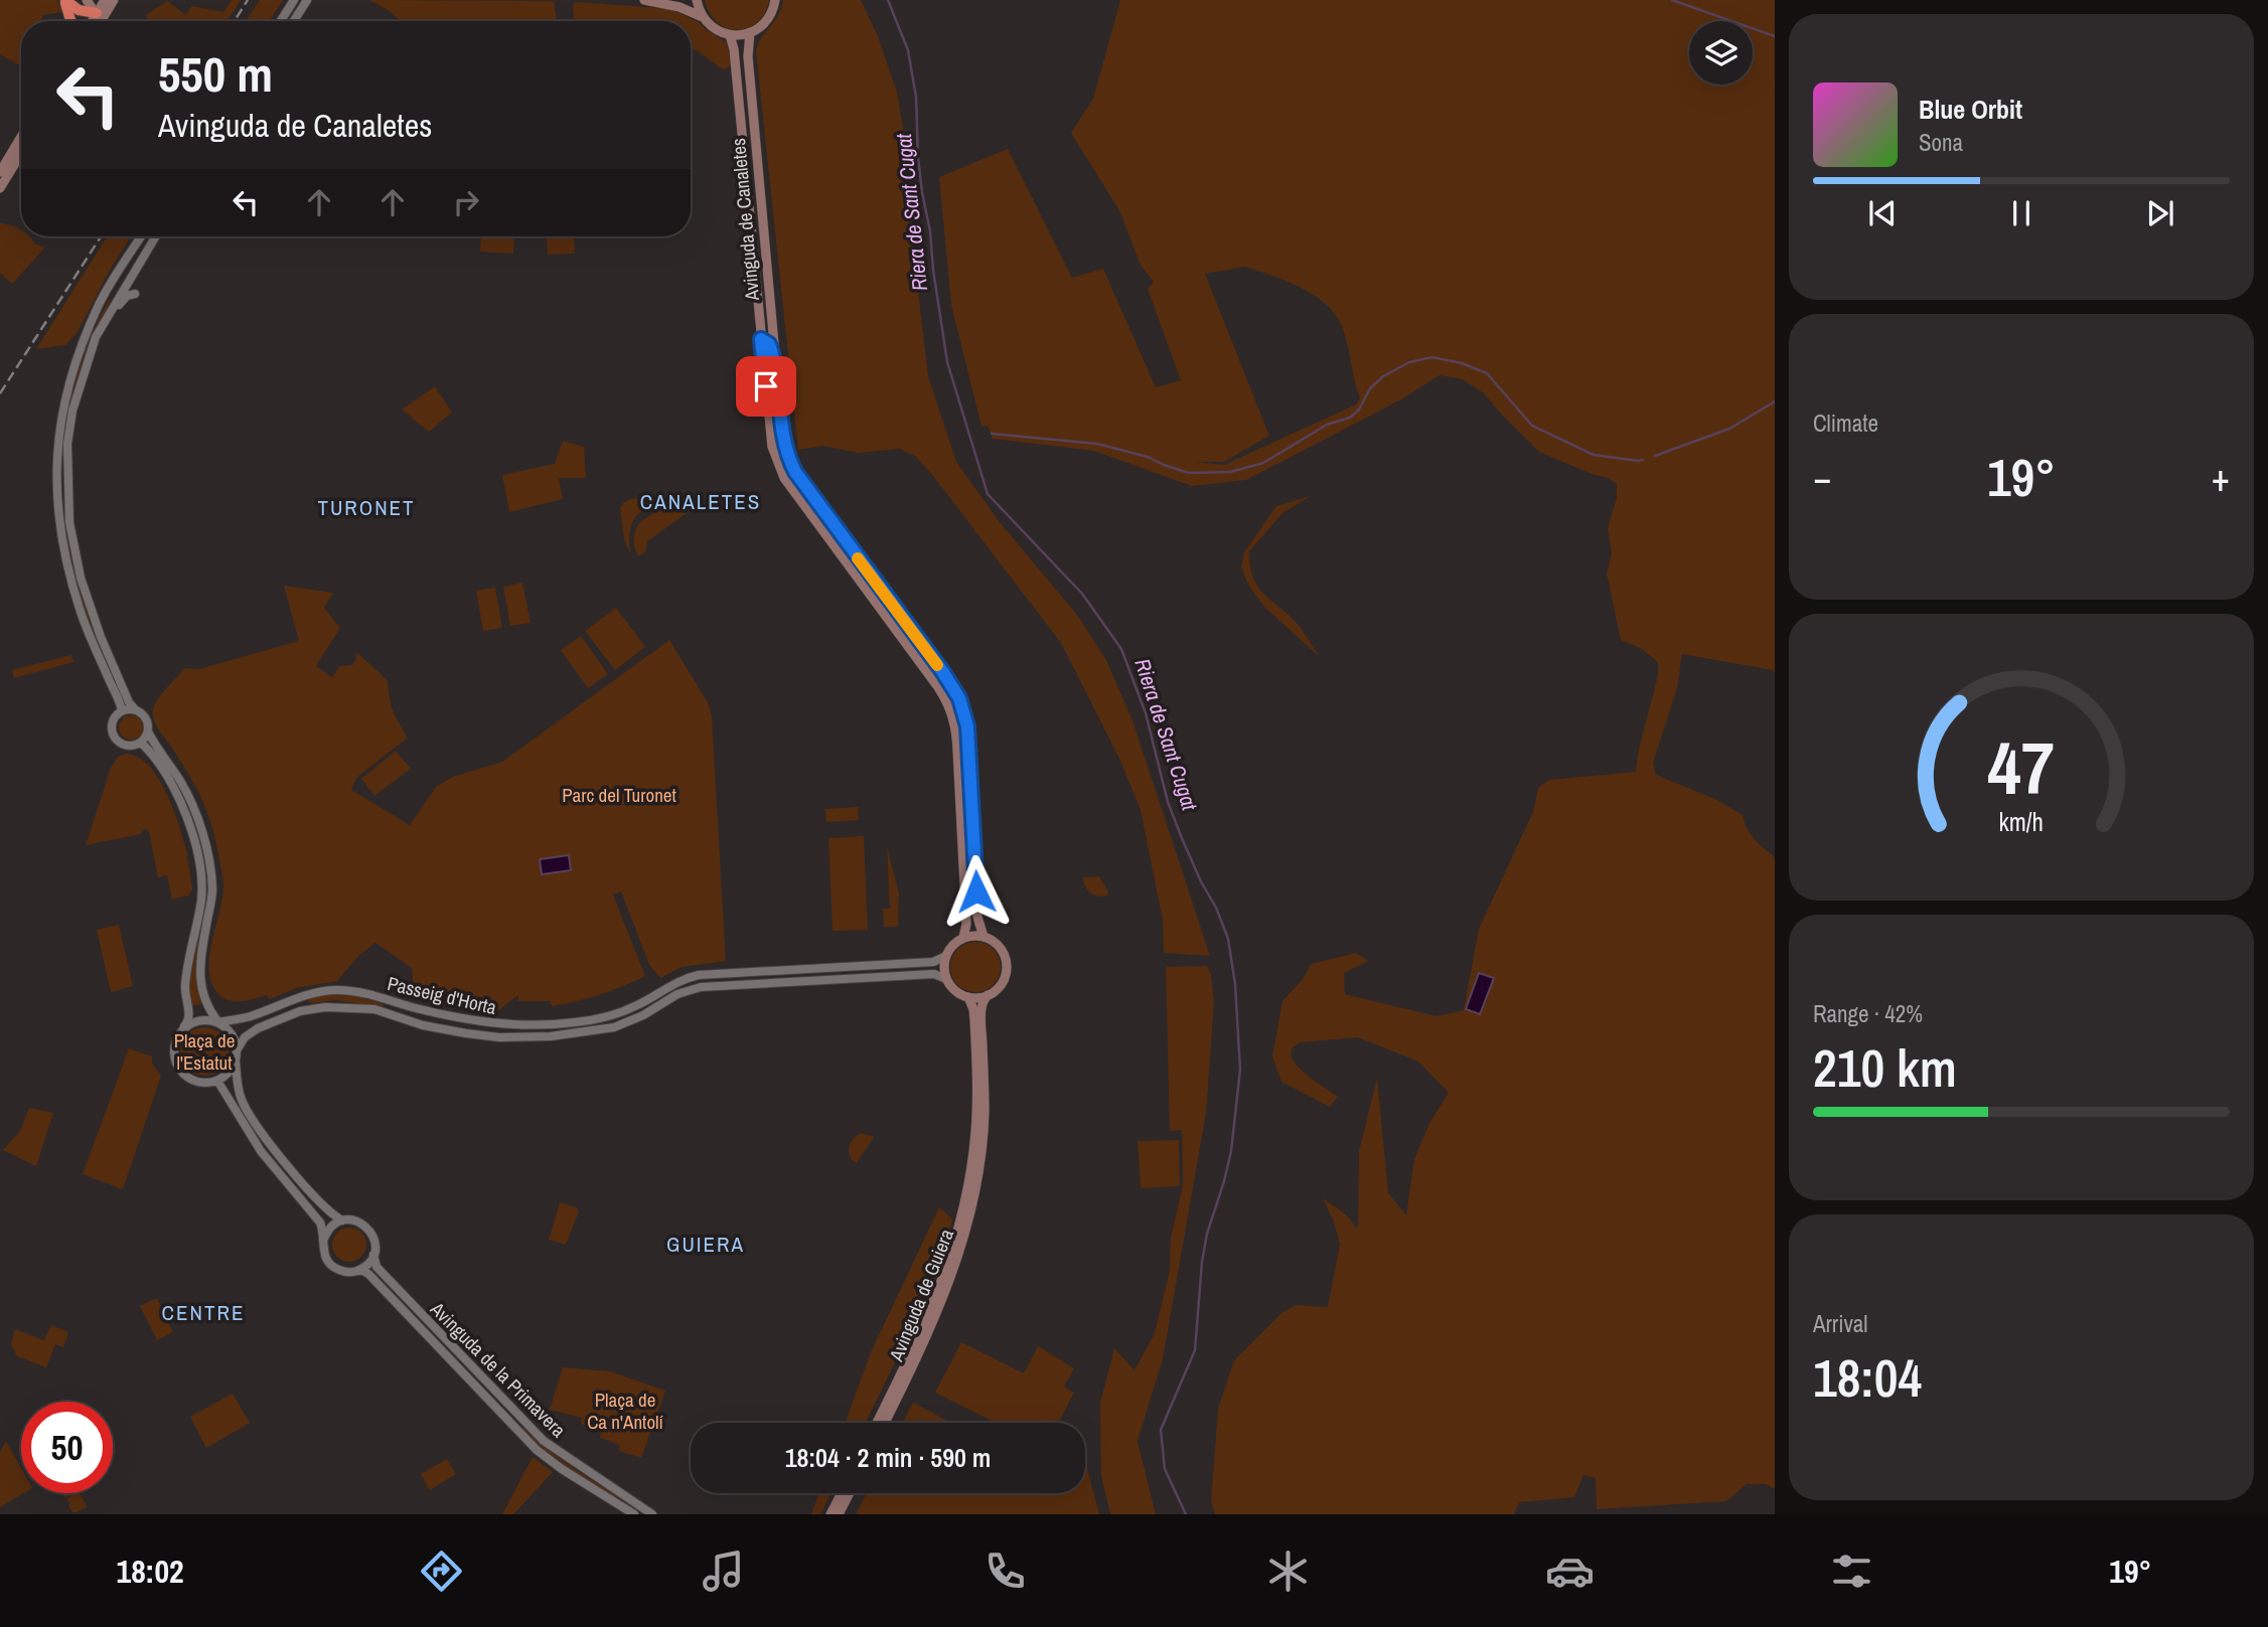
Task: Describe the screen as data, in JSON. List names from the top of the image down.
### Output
{
  "streets": {
    "main road": ["Avinguda de Canaletes", "Avinguda de Guiera"],
    "street": ["Passeig d'Horta", "Avinguda de la Primavera"]
  },
  "crossings": [
    ["Avinguda de Canaletes", "Passeig d'Horta"],
    ["Avinguda de Canaletes", "Avinguda de Guiera"],
    ["Passeig d'Horta", "Avinguda de Guiera"]
  ],
  "districts": [
    "CANALETES",
    "TURONET",
    "GUIERA",
    "CENTRE"
  ],
  "water": ["Riera de Sant Cugat"],
  "parks": ["Parc del Turonet", "Plaça de l'Estatut", "Plaça de Ca n'Antolí"],
  "page": {
    "turn": ["550 m", "Avinguda de Canaletes"],
    "song": ["Blue Orbit", "Sona"],
    "tile": [
      "Climate",
      ["Range · 42%", "210 km"],
      ["Arrival", "18:04"]
    ],
    "heat": ["−", "19°", "+"],
    "limit": "50",
    "trip": "18:04 · 2 min · 590 m",
    "tabs": ["18:02", "19°"],
    "gauge": ["47", "km/h"]
  }
}
